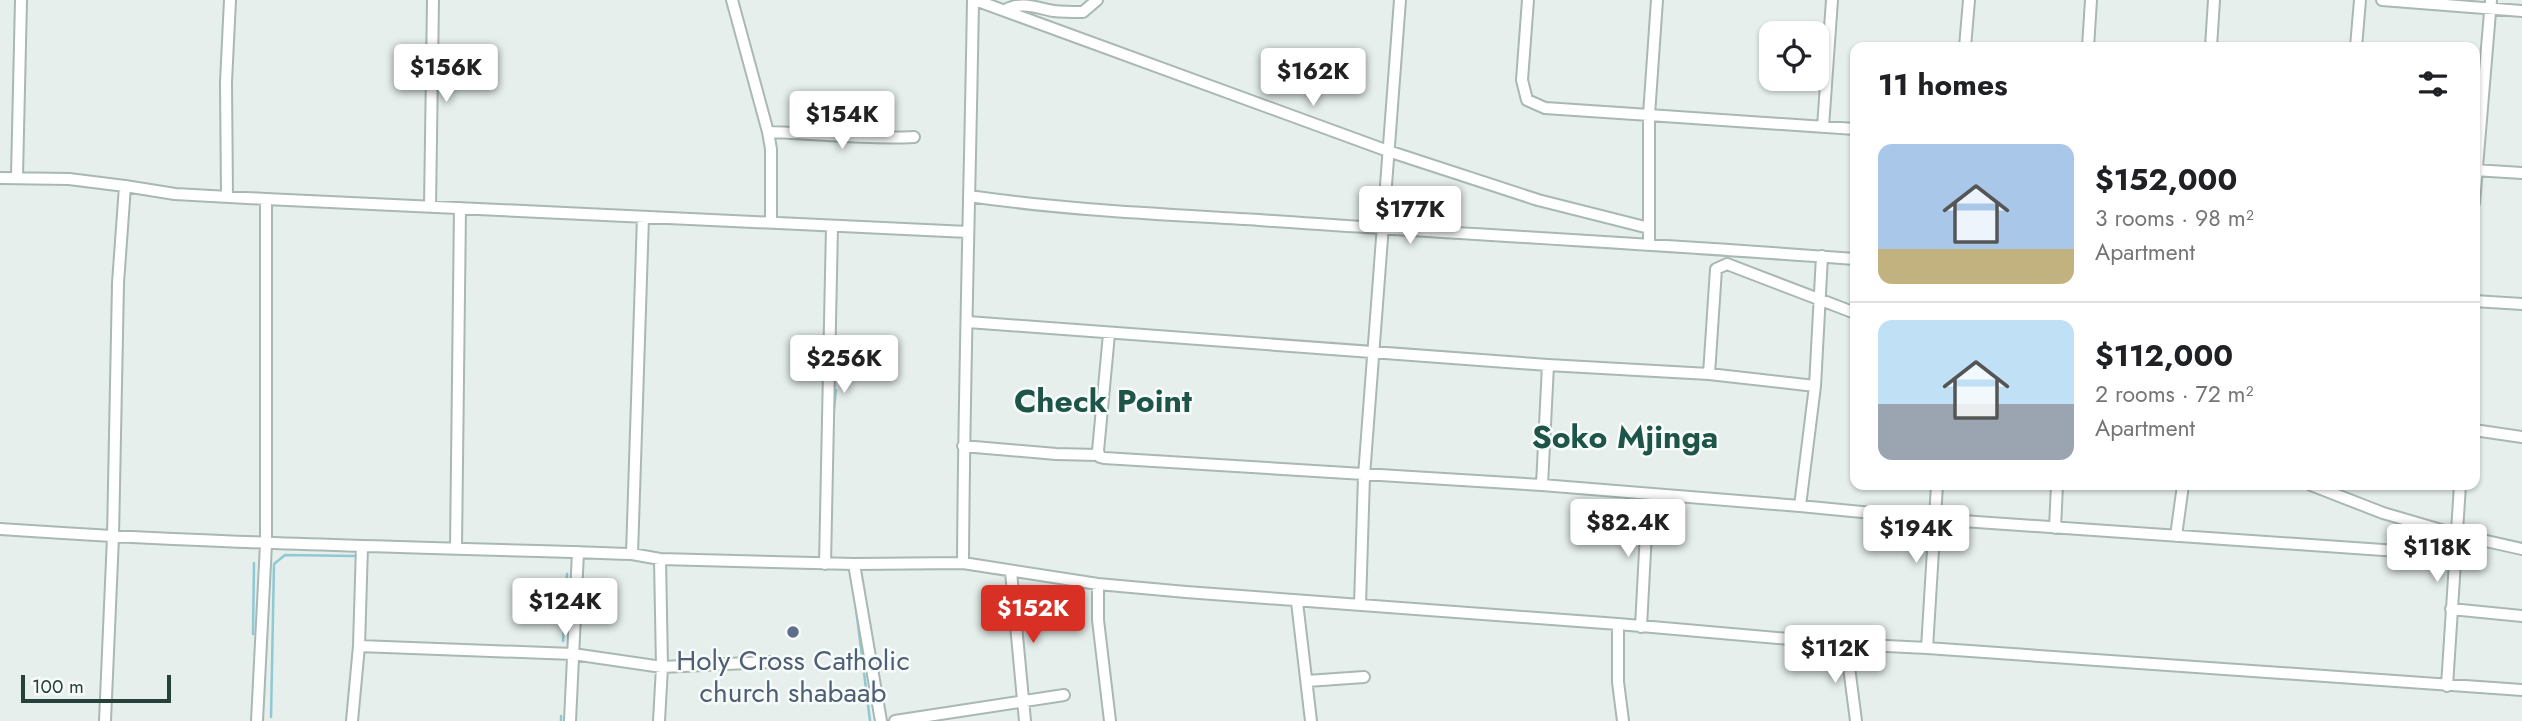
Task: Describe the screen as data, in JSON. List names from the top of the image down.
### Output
{
  "districts": ["Check Point", "Soko Mjinga"],
  "places": ["Holy Cross Catholic church shabaab"],
  "scale_bar": "100 m",
  "page": {
    "heading": "11 homes",
    "price": [
      "$156K",
      "$162K",
      "$154K",
      "$177K",
      "$256K",
      "$82.4K",
      "$194K",
      "$118K",
      "$124K",
      "$152K",
      "$112K"
    ],
    "list": [
      {
        "name": "$152,000",
        "note": "3 rooms · 98 m² · Apartment"
      },
      {
        "name": "$112,000",
        "note": "2 rooms · 72 m² · Apartment"
      }
    ],
    "scale": "100 m"
  }
}
